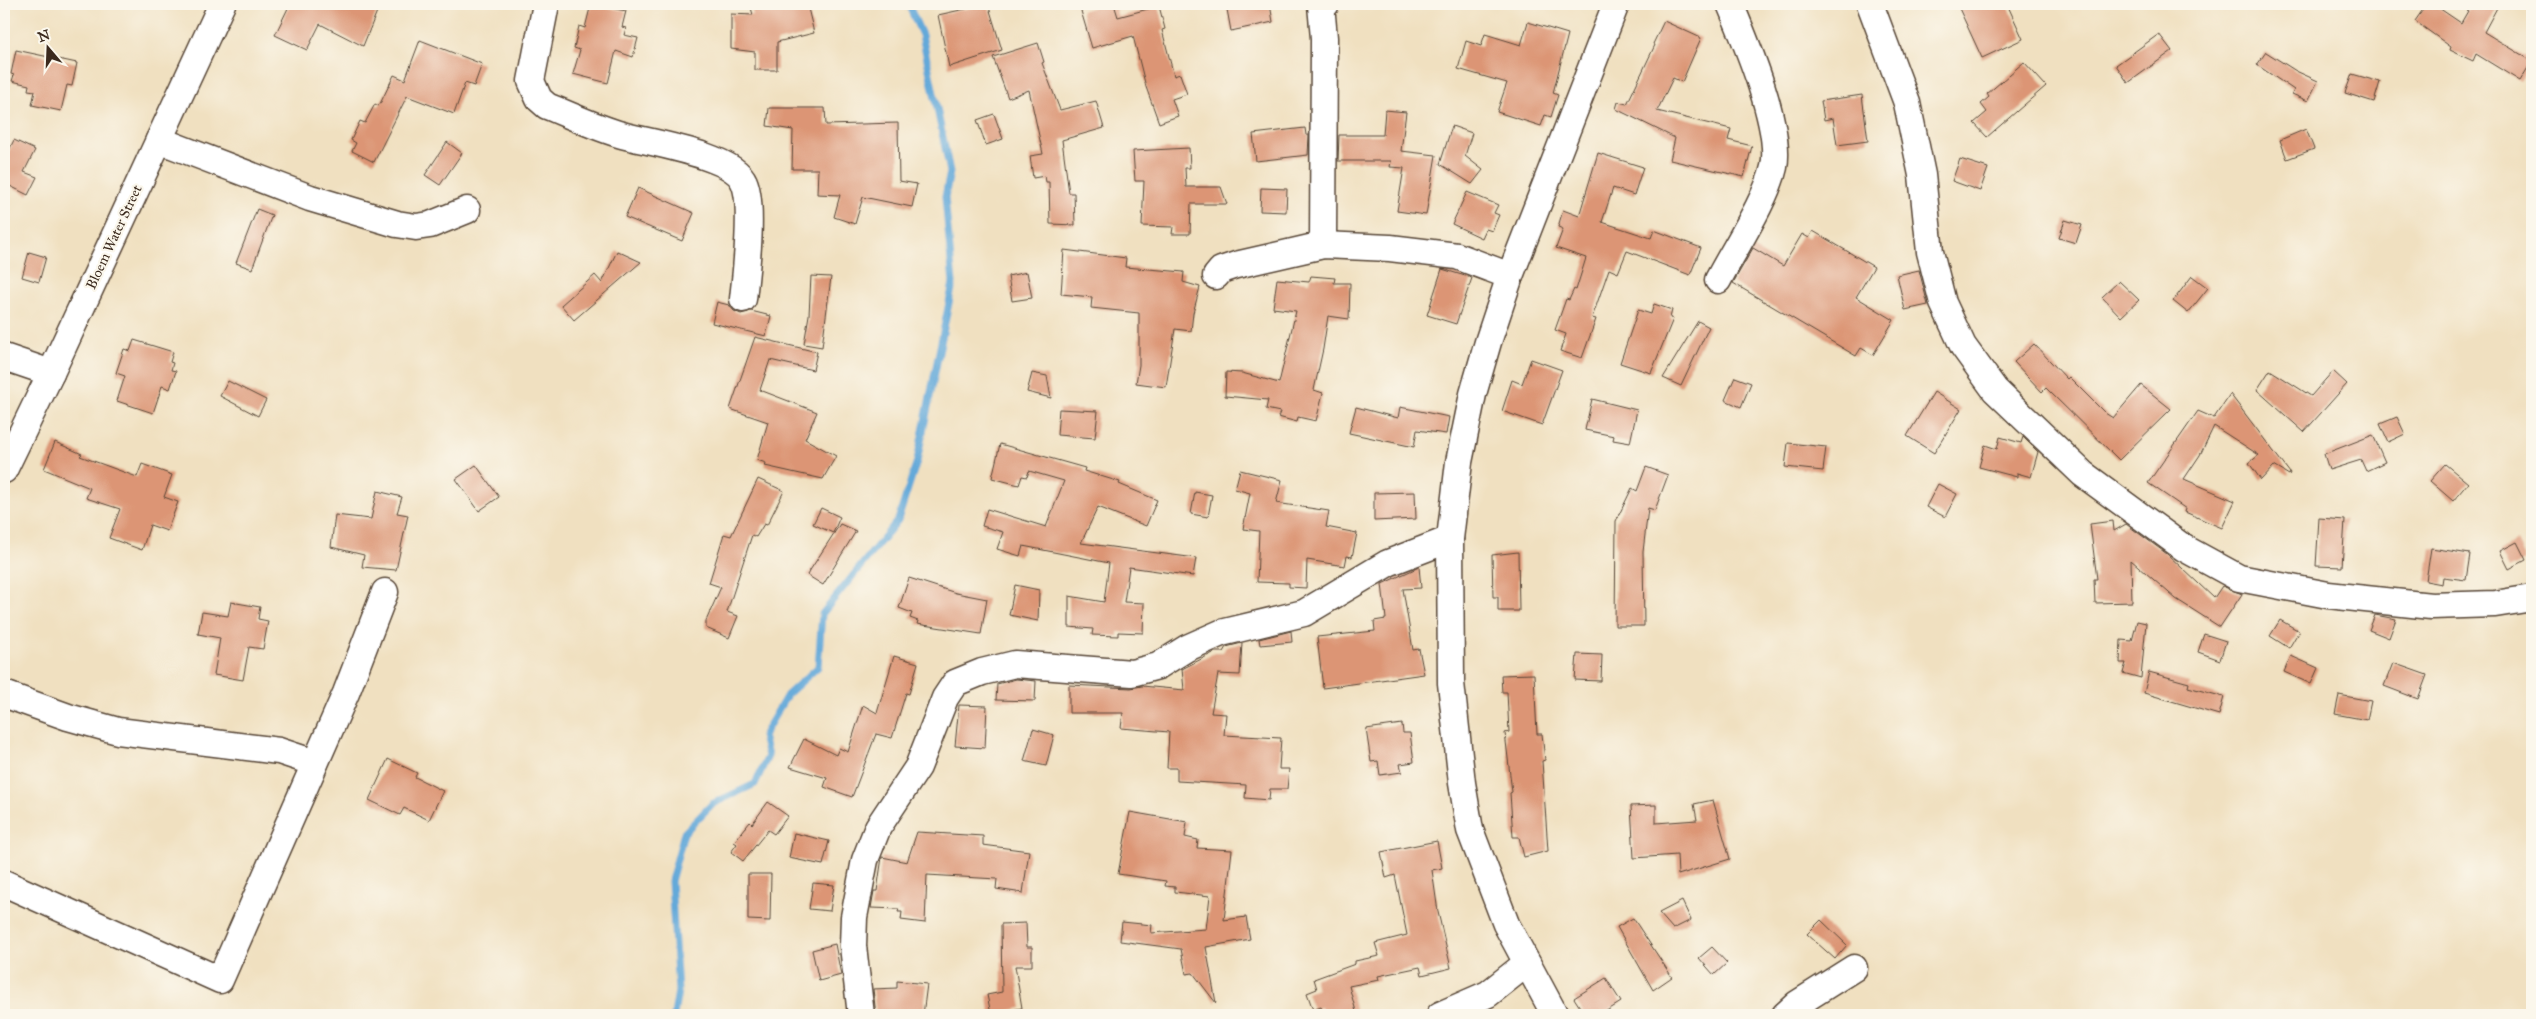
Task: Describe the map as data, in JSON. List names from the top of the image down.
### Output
{
  "streets": {
    "street": ["Bloem Water Street"]
  },
  "north": "top"
}
